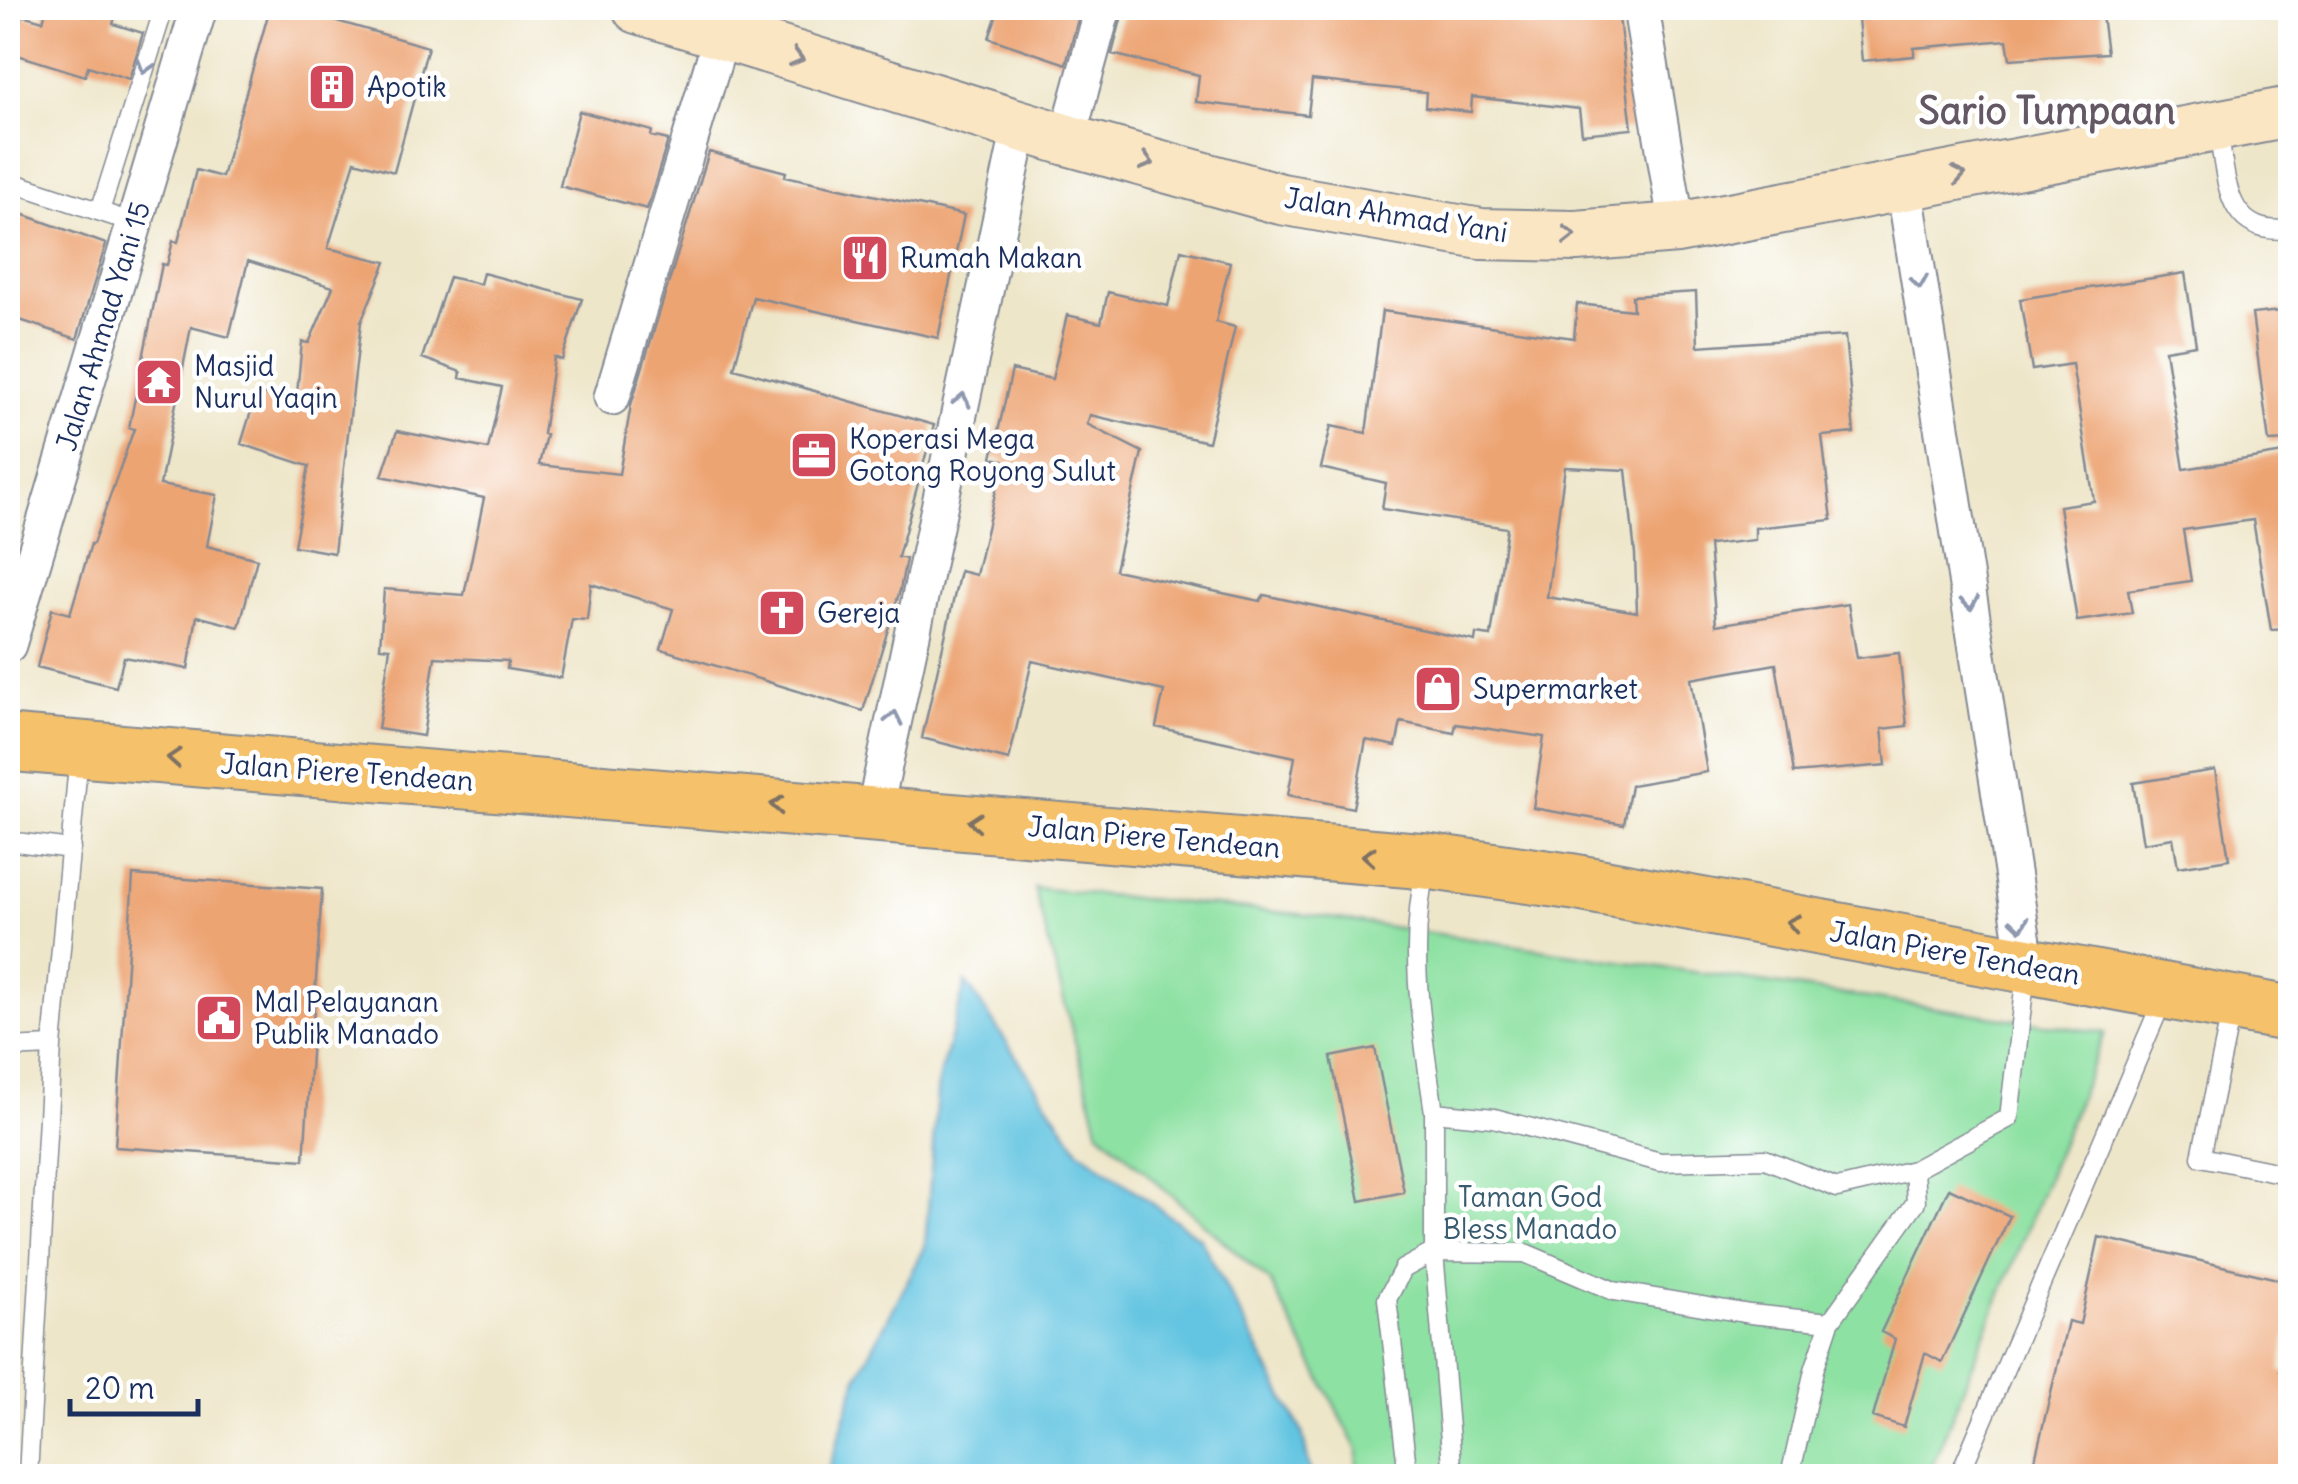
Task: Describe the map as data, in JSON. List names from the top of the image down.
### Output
{
  "streets": {
    "highway": ["Jalan Piere Tendean"],
    "main road": ["Jalan Ahmad Yani"],
    "street": ["Jalan Ahmad Yani 15"]
  },
  "one_way": ["Jalan Ahmad Yani", "Jalan Piere Tendean"],
  "districts": ["Sario Tumpaan"],
  "parks": ["Taman God Bless Manado"],
  "places": {
    "building": ["Apotik"],
    "restaurant": ["Rumah Makan"],
    "temple": ["Masjid Nurul Yaqin"],
    "office": ["Koperasi Mega Gotong Royong Sulut"],
    "church": ["Gereja"],
    "shop": ["Supermarket"],
    "public building": ["Mal Pelayanan Publik Manado"]
  },
  "scale_bar": "20 m"
}
